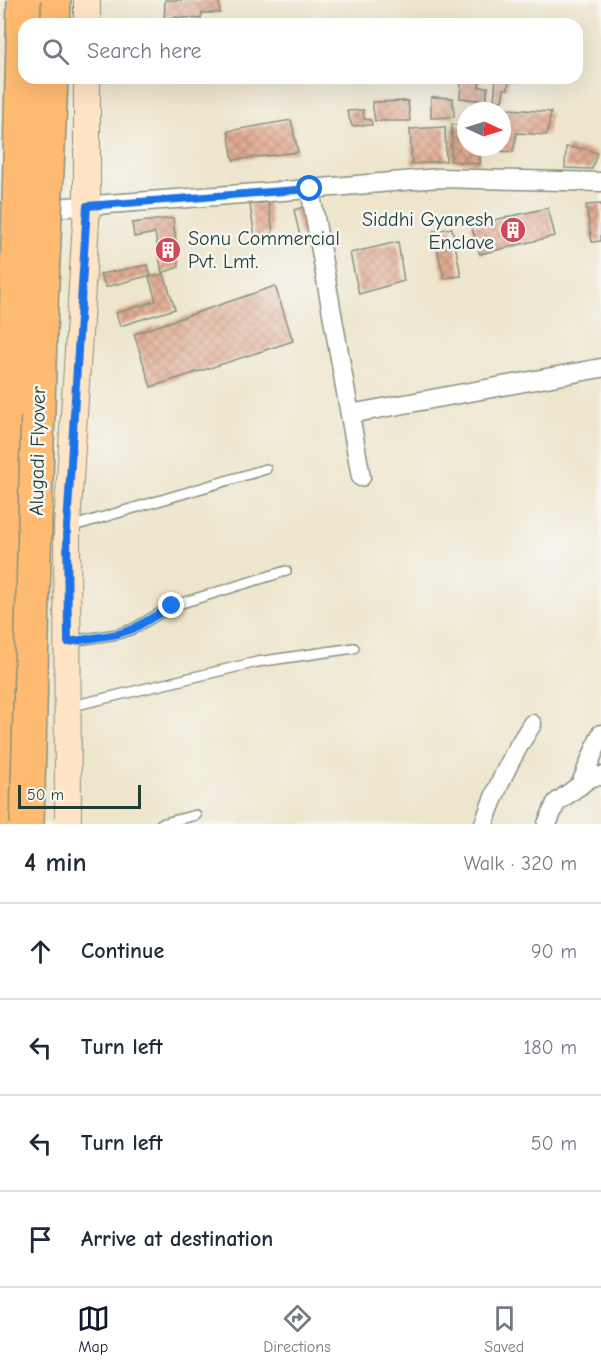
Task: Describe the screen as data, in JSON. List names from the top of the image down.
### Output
{
  "streets": {
    "highway": ["Alugadi Flyover"]
  },
  "places": {
    "building": ["Siddhi Gyanesh Enclave", "Sonu Commercial Pvt. Lmt."]
  },
  "scale_bar": "50 m",
  "north": "right",
  "page": {
    "search": "Search here",
    "scale": "50 m",
    "heading": ["4 min", "Walk · 320 m"],
    "list": [
      ["Continue", "90 m"],
      ["Turn left", "180 m"],
      ["Turn left", "50 m"],
      "Arrive at destination"
    ],
    "nav": ["Map", "Directions", "Saved"]
  }
}
